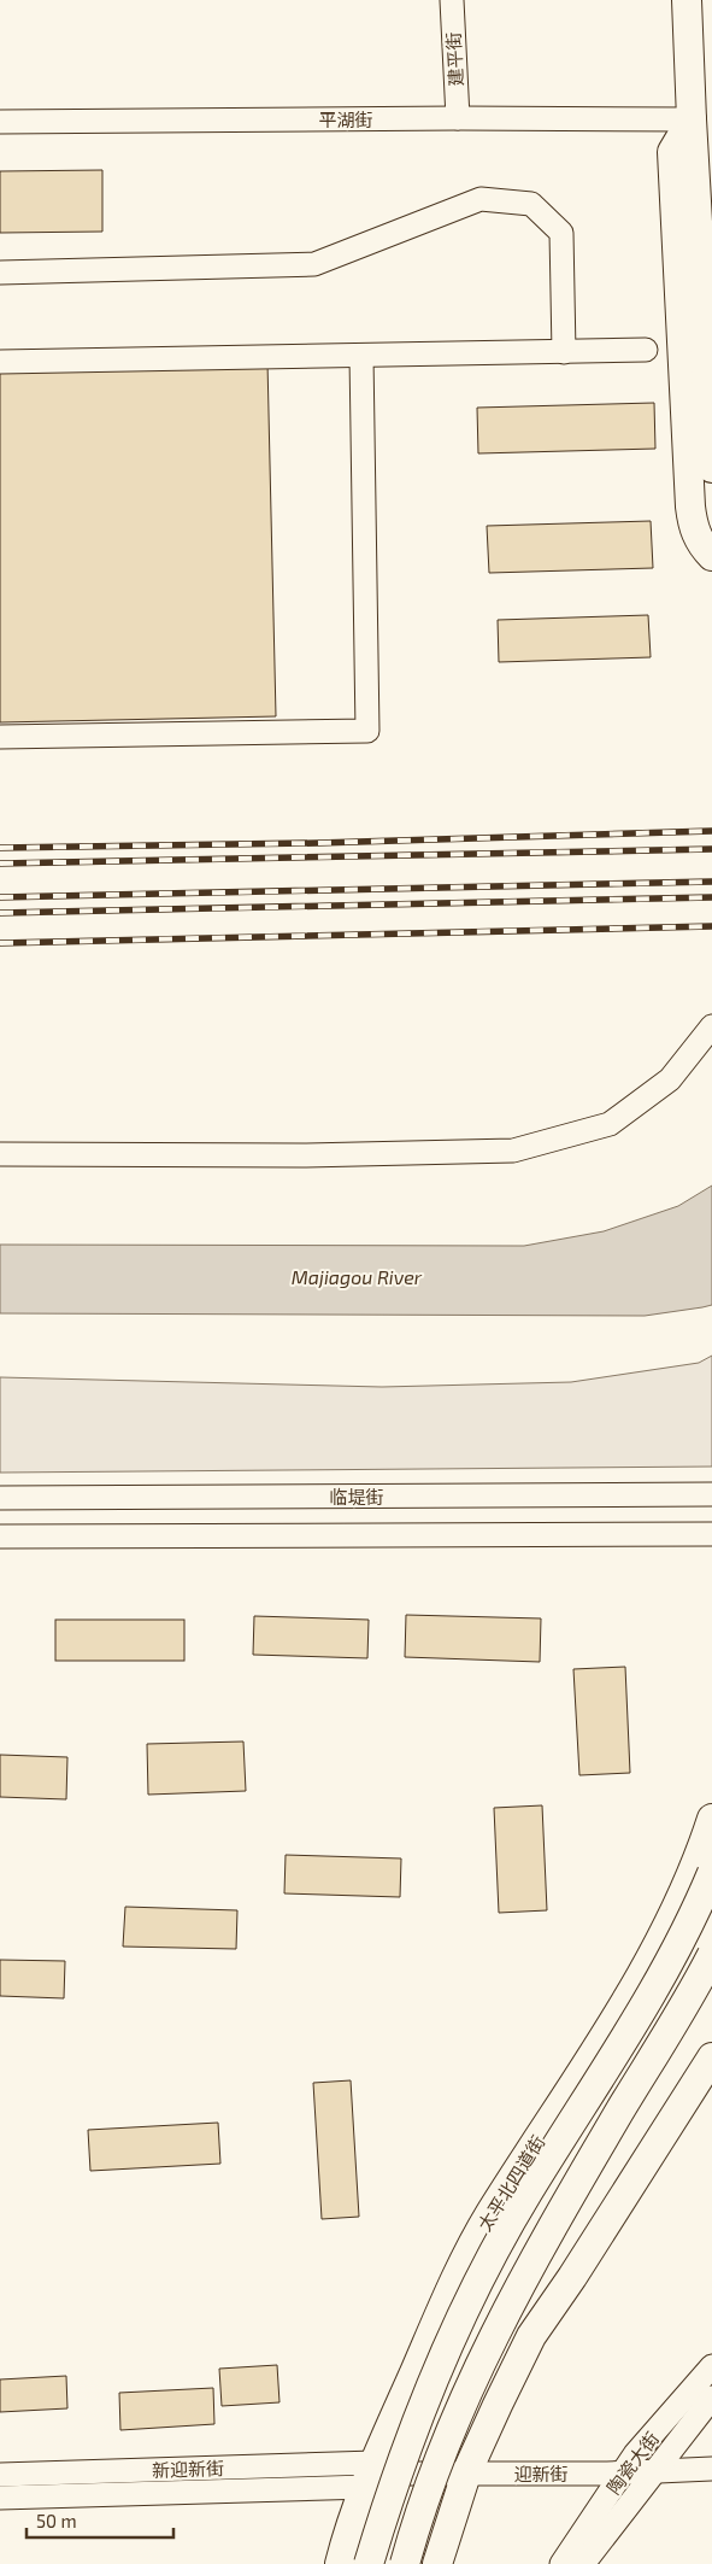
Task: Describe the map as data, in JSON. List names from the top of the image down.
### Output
{
  "streets": {
    "main road": ["太平北四道街"],
    "street": [
      "建平街",
      "平湖街",
      "临堤街",
      "陶瓷大街",
      "新迎新街",
      "迎新街"
    ]
  },
  "crossings": [
    ["建平街", "平湖街"],
    ["太平北四道街", "新迎新街"],
    ["太平北四道街", "迎新街"],
    ["陶瓷大街", "迎新街"],
    ["新迎新街", "迎新街"]
  ],
  "water": ["Majiagou River"],
  "scale_bar": "50 m"
}
